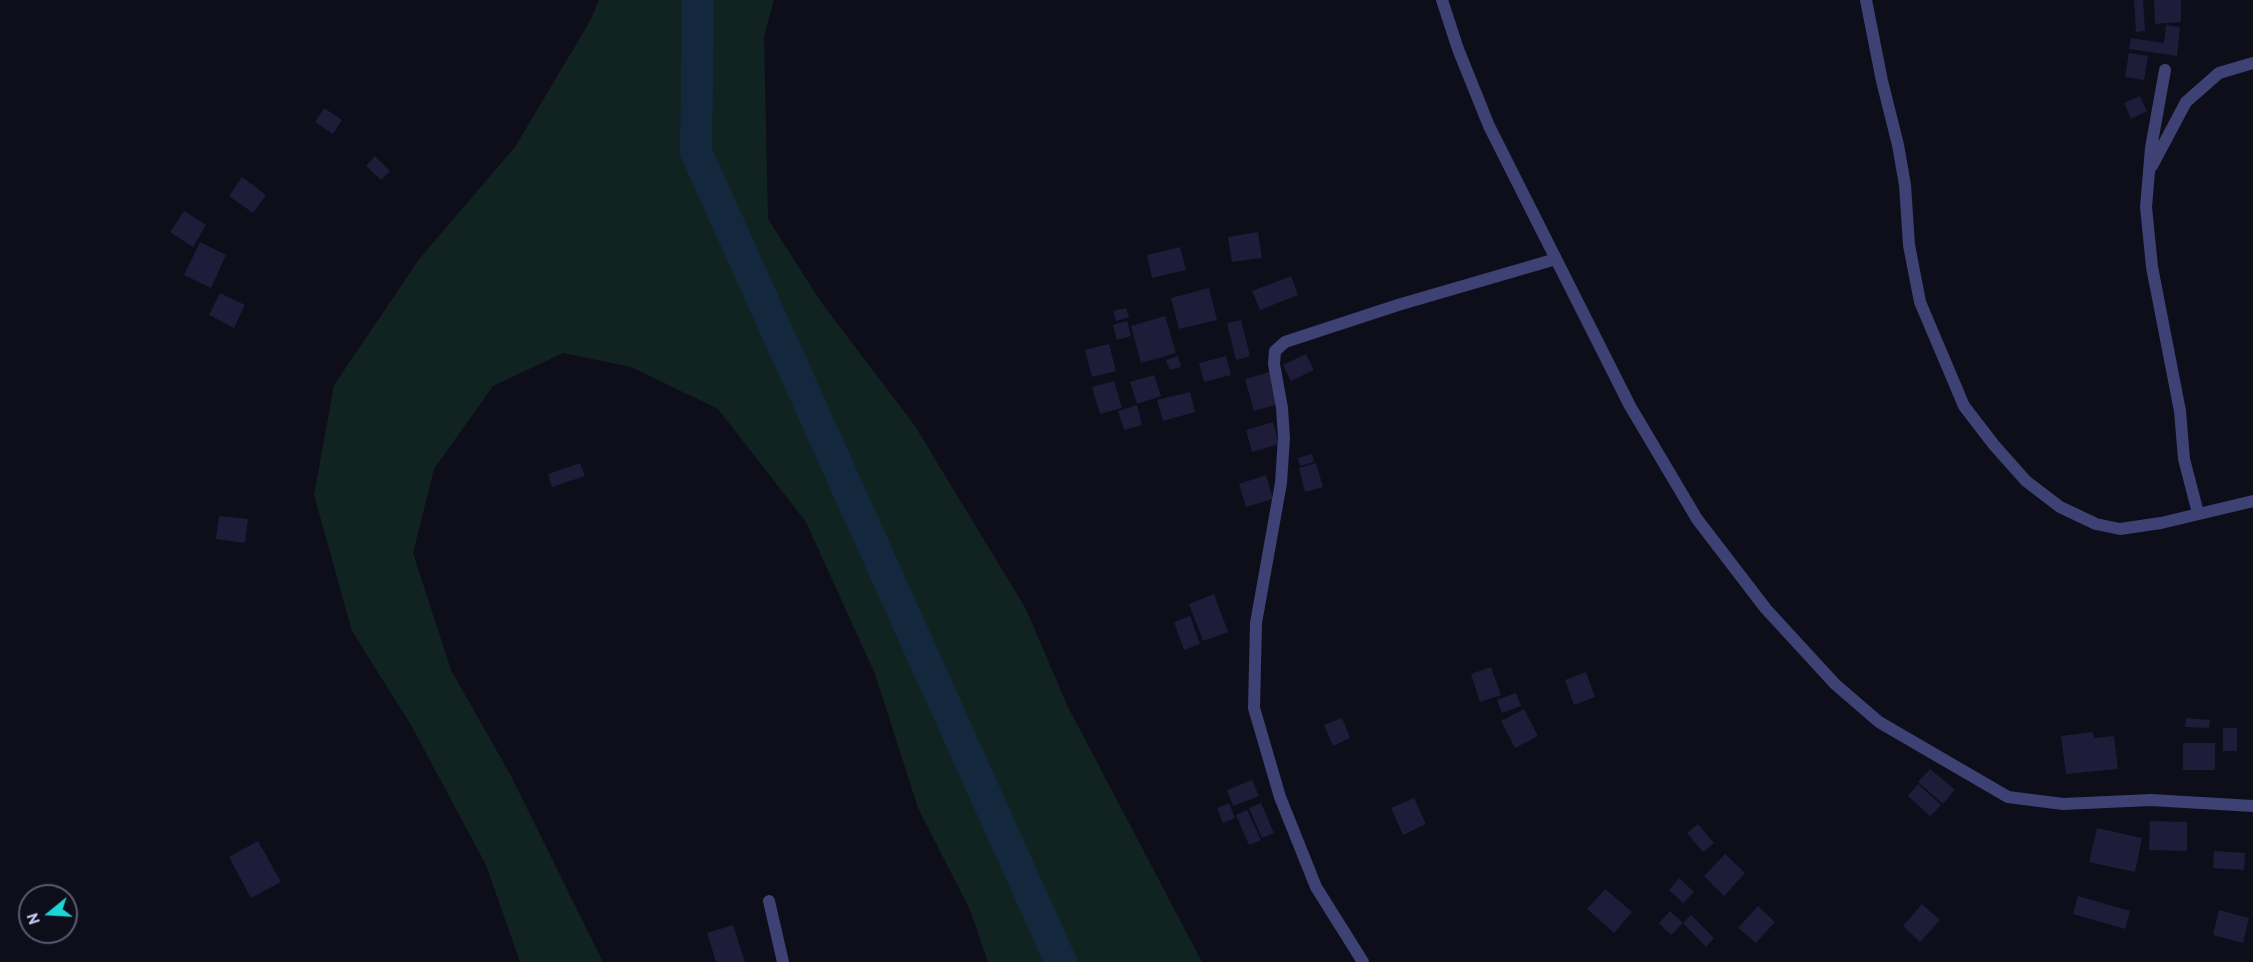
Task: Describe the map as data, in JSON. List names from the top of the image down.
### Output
{
  "north": "left"
}
